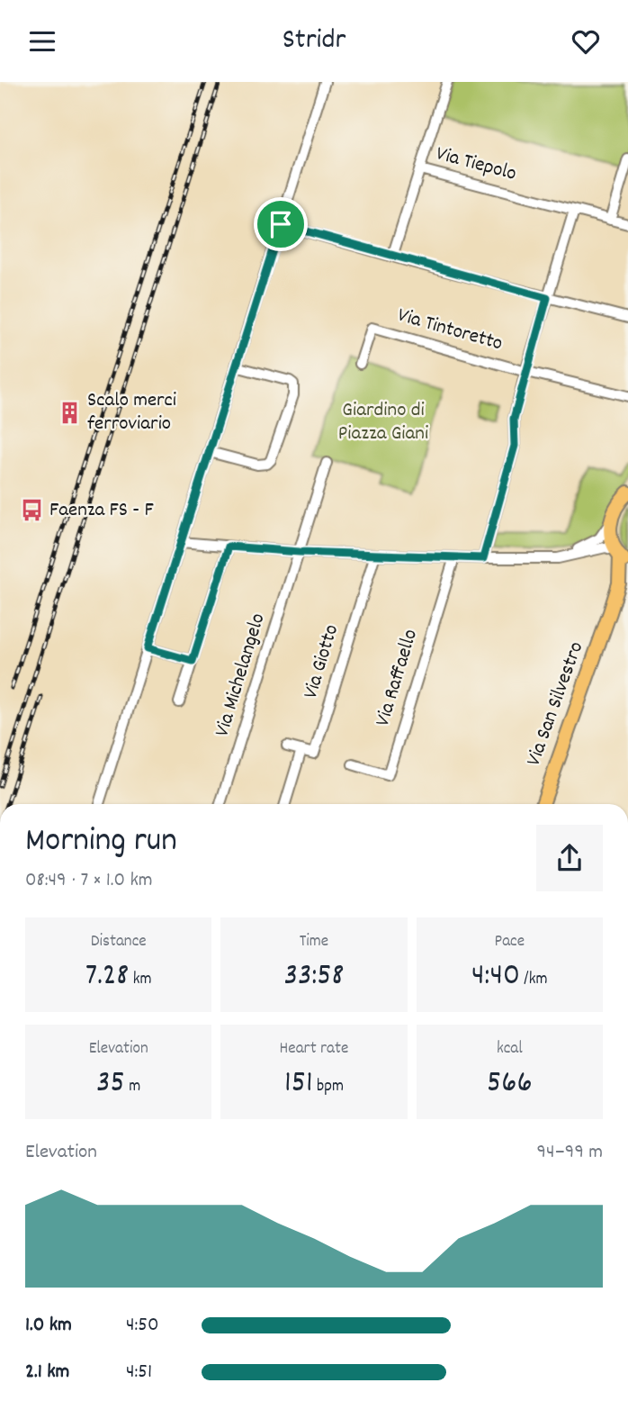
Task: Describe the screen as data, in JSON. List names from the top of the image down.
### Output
{
  "streets": {
    "main road": ["Via San Silvestro"],
    "street": [
      "Via Tiepolo",
      "Via Tintoretto",
      "Via Giotto",
      "Via Michelangelo",
      "Via Raffaello"
    ]
  },
  "parks": ["Giardino di Piazza Giani"],
  "places": {
    "building": ["Scalo merci ferroviario"],
    "bus stop": ["Faenza FS - F"]
  },
  "page": {
    "header": "Stridr",
    "heading": ["Morning run", "08:49 · 7 × 1.0 km"],
    "stats": [
      ["Distance", "7.28 km"],
      ["Time", "33:58"],
      ["Pace", "4:40 /km"],
      ["Elevation", "35 m"],
      ["Heart rate", "151 bpm"],
      ["kcal", "566"]
    ],
    "chart": ["Elevation", "94–99 m"],
    "list": [
      {
        "name": "1.0 km",
        "note": "4:50"
      },
      {
        "name": "2.1 km",
        "note": "4:51"
      }
    ]
  }
}
